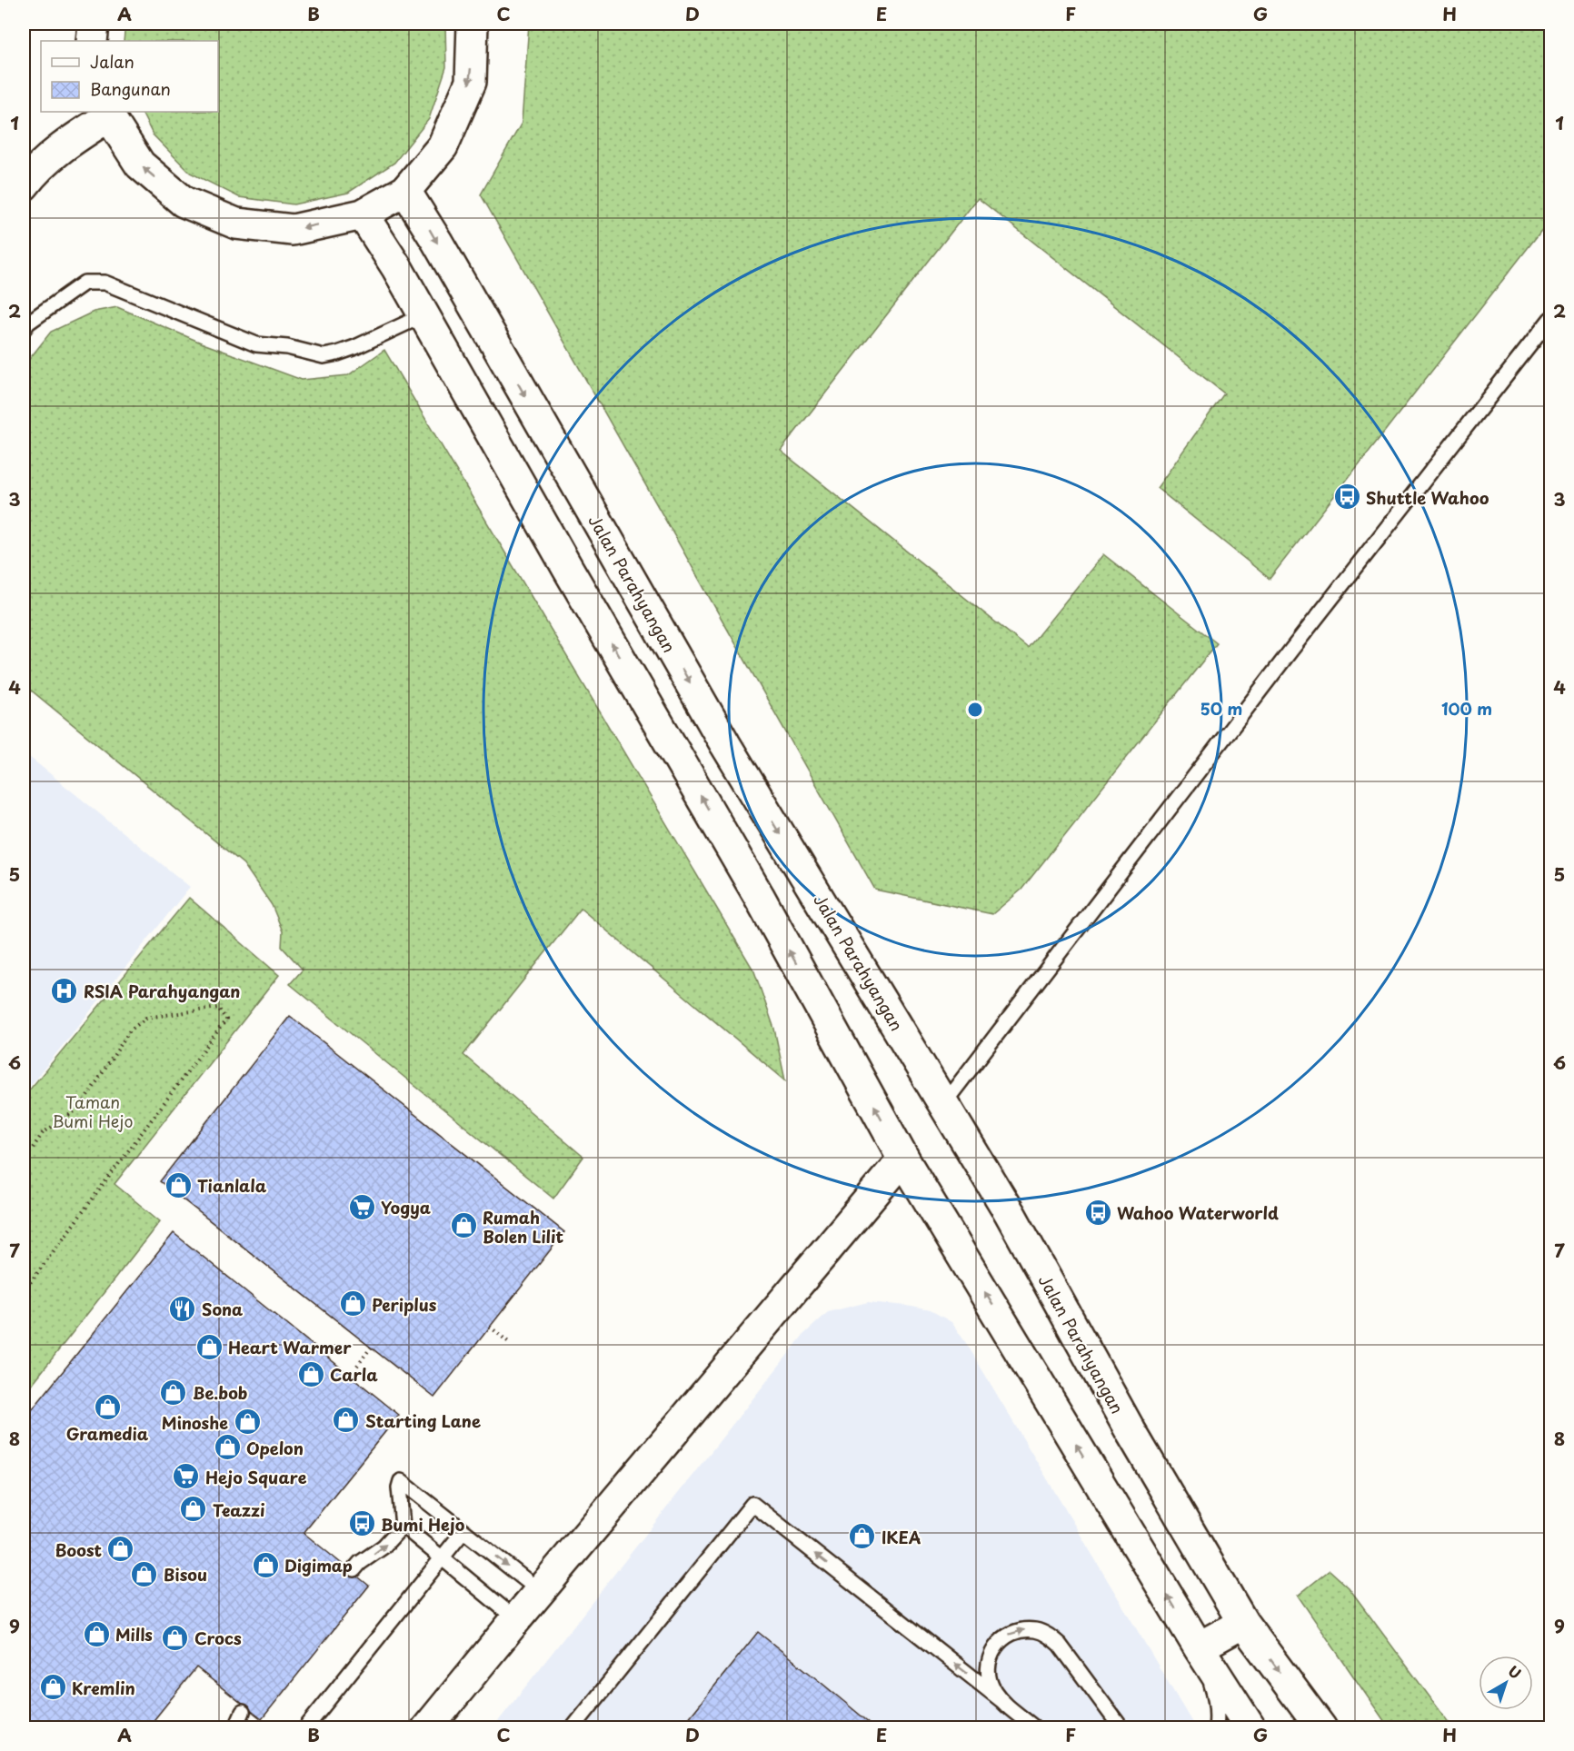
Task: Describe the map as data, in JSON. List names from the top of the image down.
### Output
{
  "streets": {
    "main road": ["Jalan Parahyangan"]
  },
  "parks": ["Taman Bumi Hejo"],
  "places": {
    "bus stop": ["Shuttle Wahoo", "Wahoo Waterworld", "Bumi Hejo"],
    "hospital": ["RSIA Parahyangan"],
    "shop": [
      "Tianlala",
      "Rumah Bolen Lilit",
      "Periplus",
      "Heart Warmer",
      "Carla",
      "Be.bob",
      "Gramedia",
      "Starting Lane",
      "Minoshe",
      "Opelon",
      "Teazzi",
      "IKEA",
      "Boost",
      "Digimap",
      "Bisou",
      "Mills",
      "Crocs",
      "Kremlin"
    ],
    "supermarket": ["Yogya", "Hejo Square"],
    "restaurant": ["Sona"]
  },
  "legend": ["Jalan", "Bangunan"],
  "north": "top right",
  "grid": {
    "columns": [
      "A",
      "B",
      "C",
      "D",
      "E",
      "F",
      "G",
      "H"
    ],
    "rows": [
      "1",
      "2",
      "3",
      "4",
      "5",
      "6",
      "7",
      "8",
      "9"
    ]
  },
  "rings": ["50 m", "100 m"]
}
